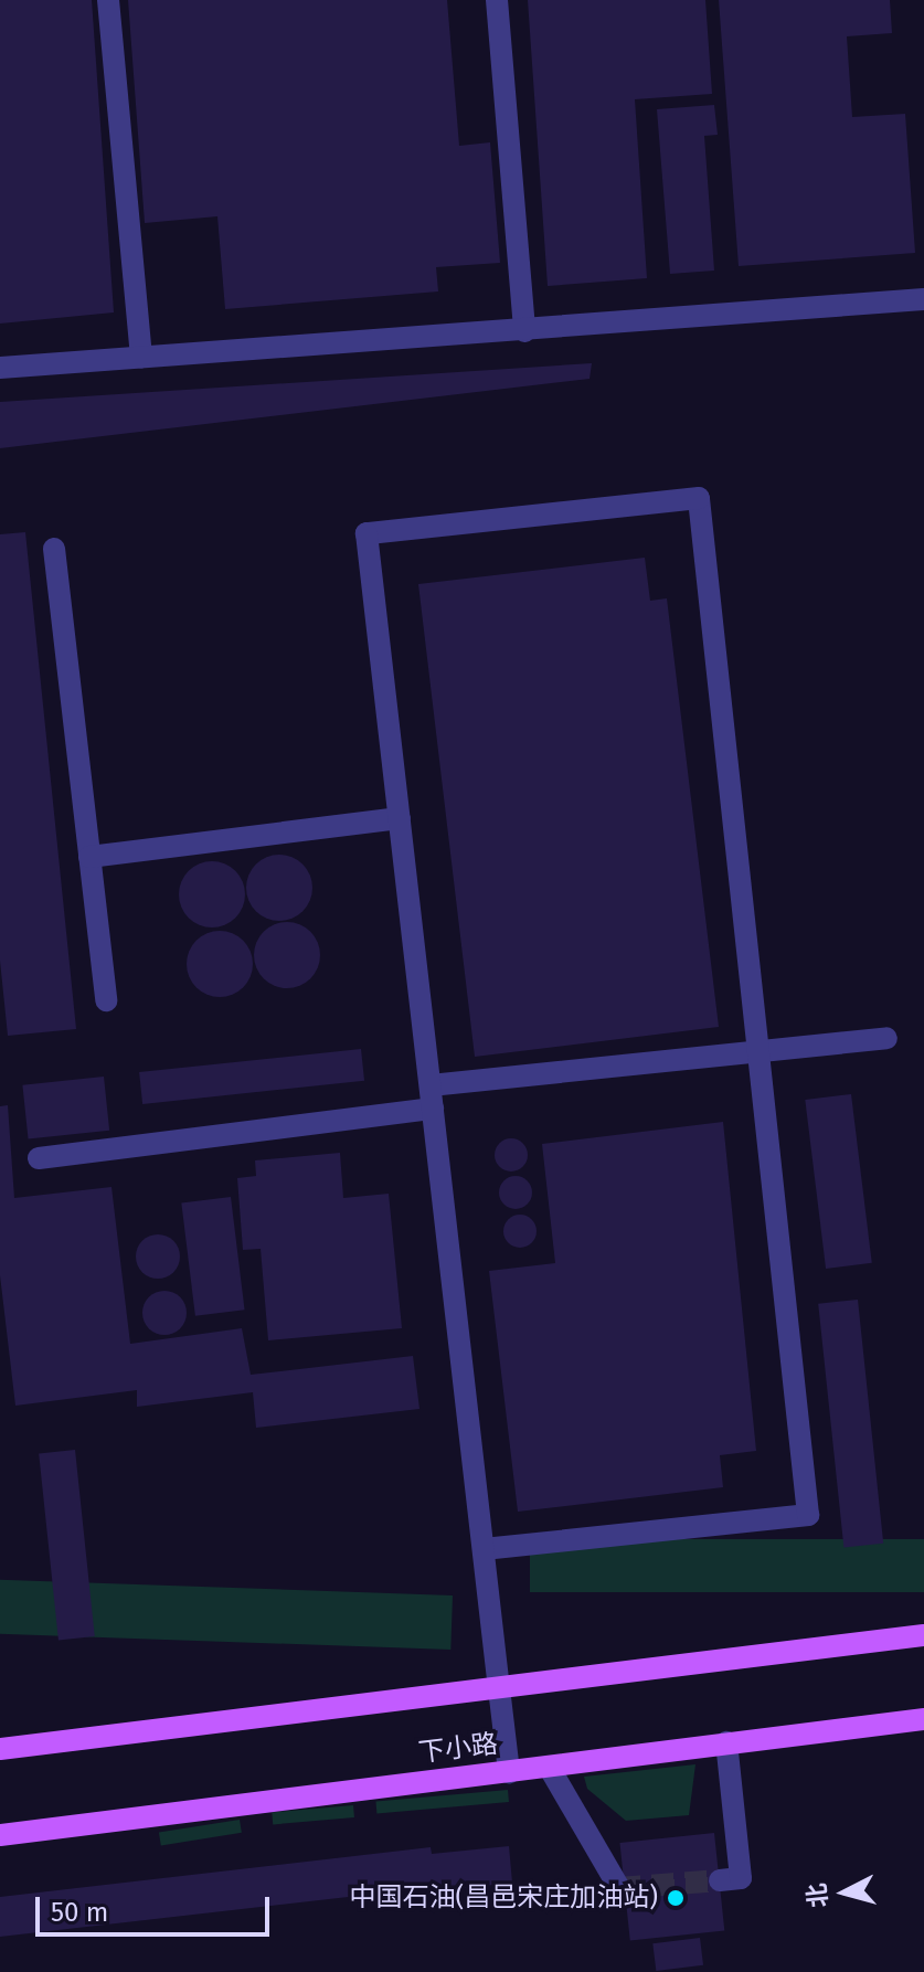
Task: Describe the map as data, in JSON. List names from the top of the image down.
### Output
{
  "streets": {
    "main road": ["下小路"]
  },
  "places": ["中国石油(昌邑宋庄加油站)"],
  "scale_bar": "50 m",
  "north": "left"
}
